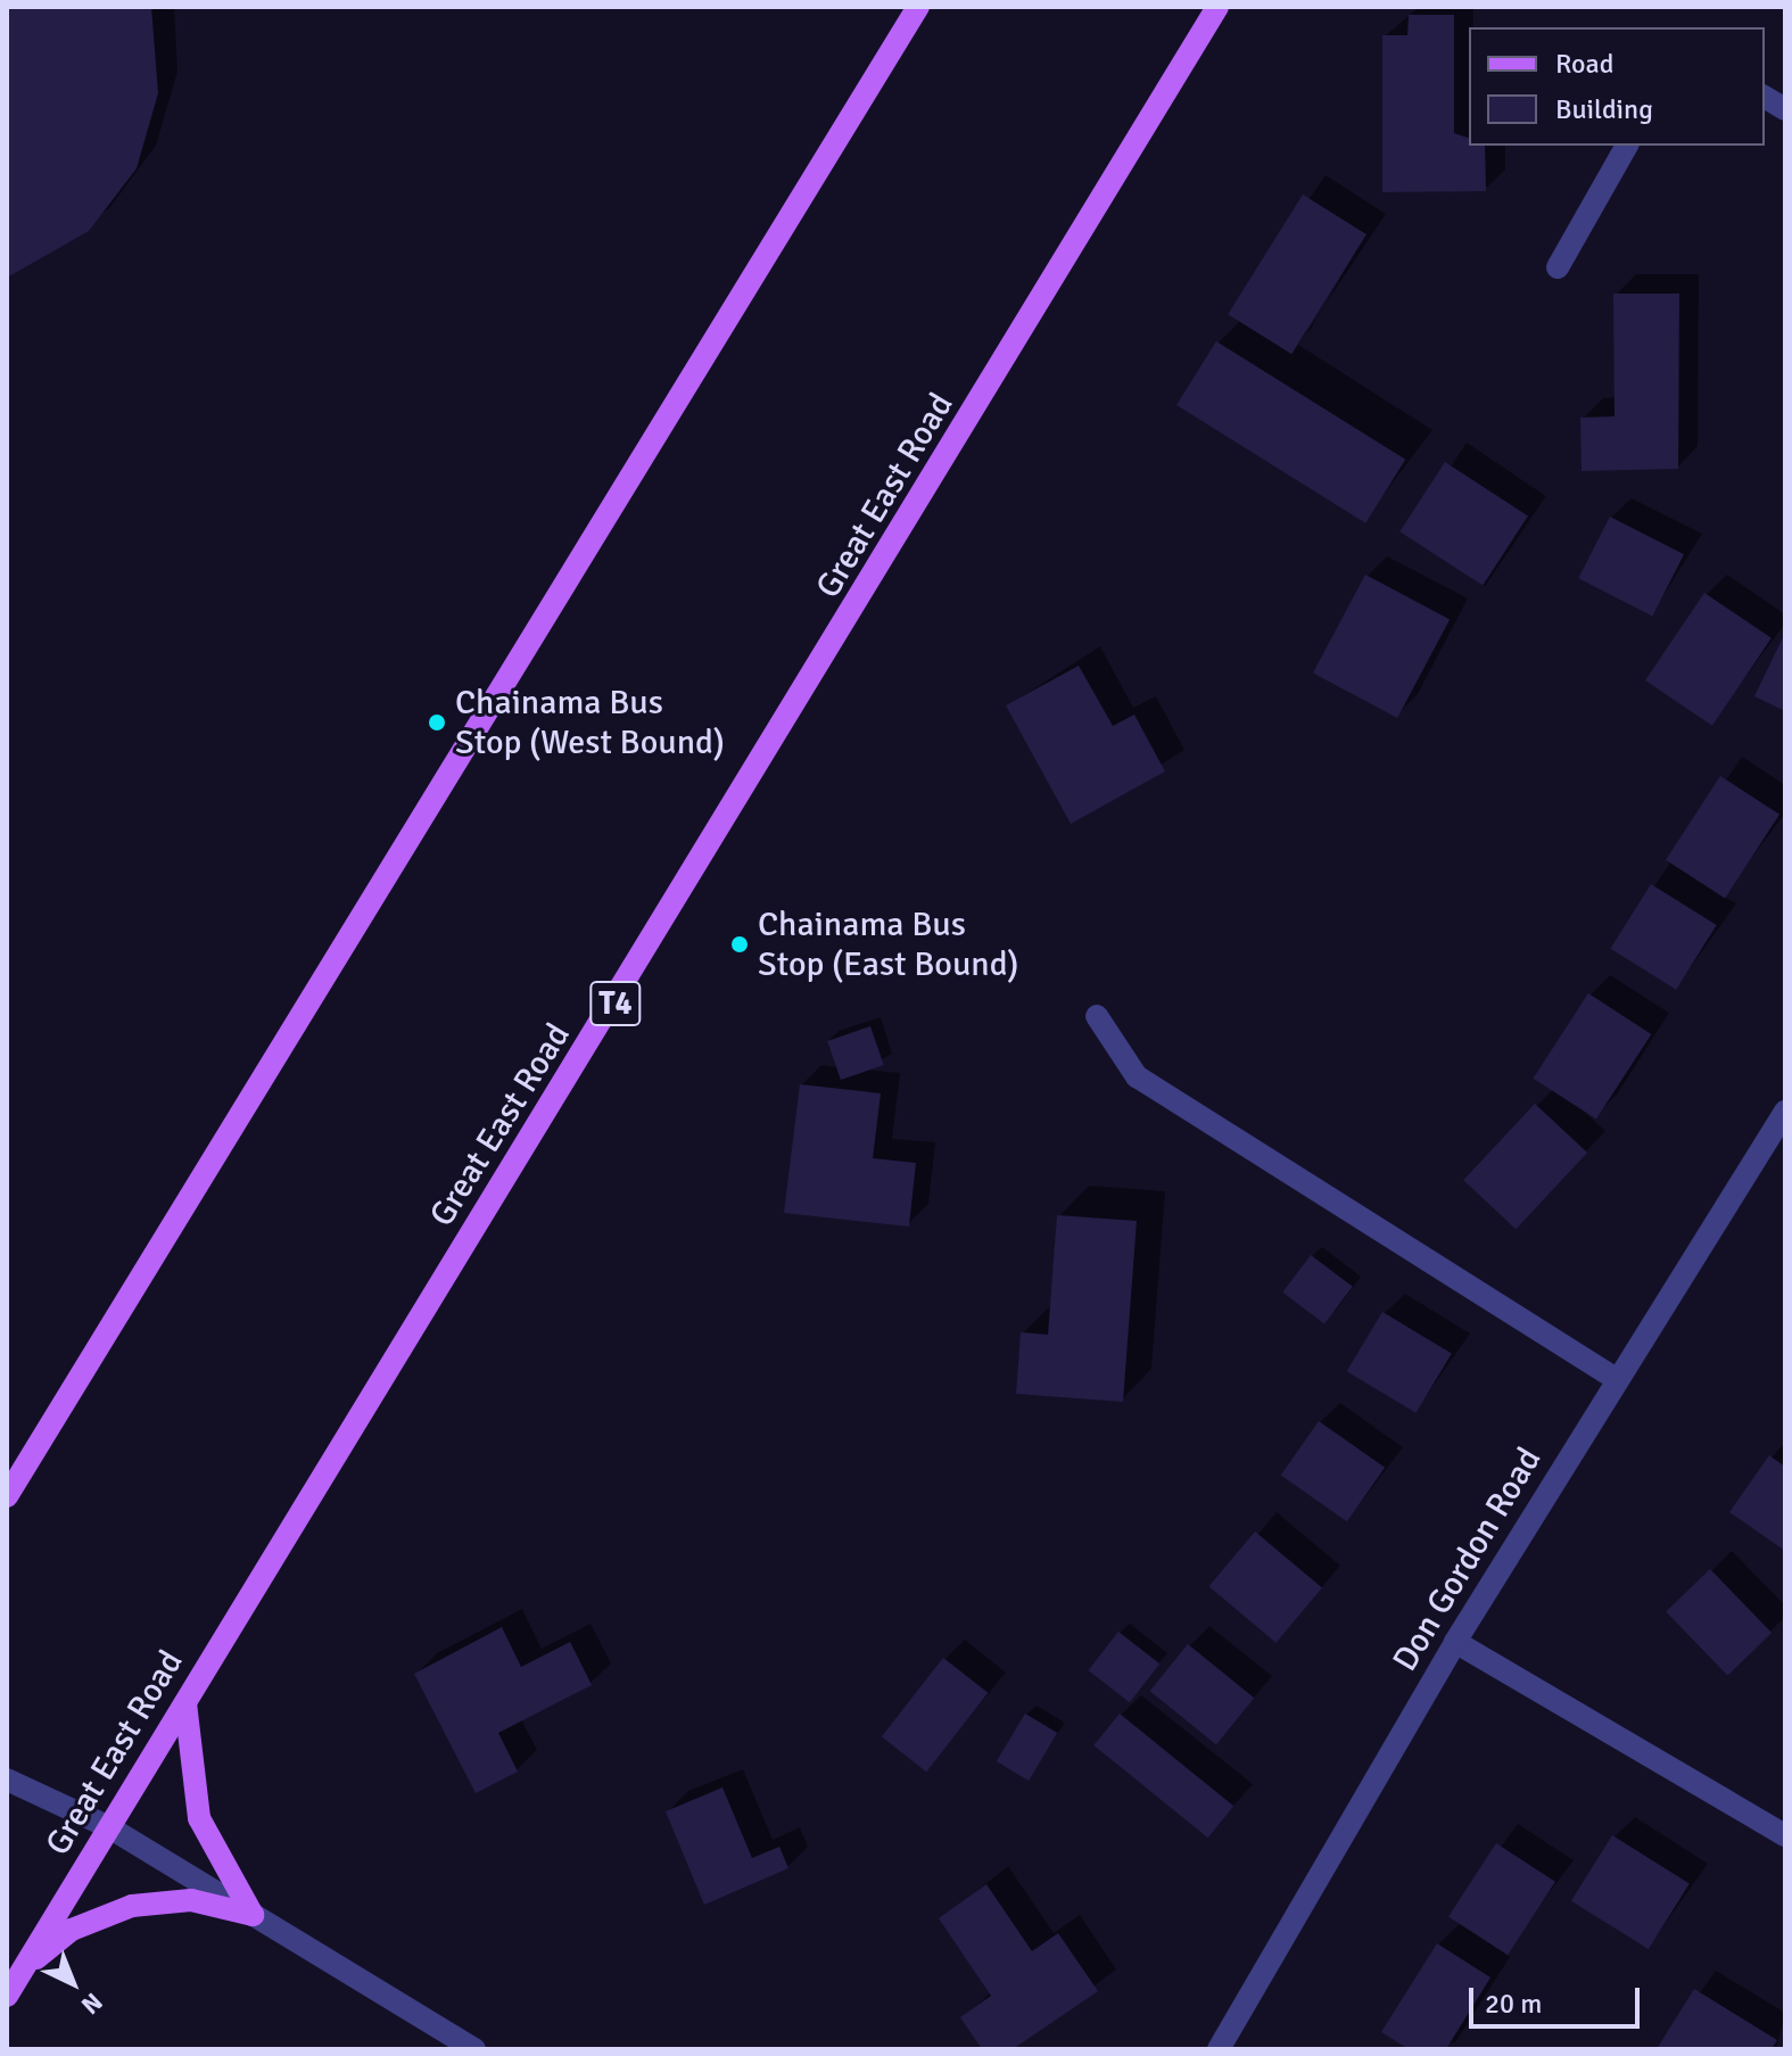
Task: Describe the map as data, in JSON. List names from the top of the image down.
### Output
{
  "streets": {
    "main road": ["Great East Road", "T4"],
    "street": ["Don Gordon Road"]
  },
  "places": ["Chainama Bus Stop (West Bound)", "Chainama Bus Stop (East Bound)"],
  "legend": ["Road", "Building"],
  "scale_bar": "20 m",
  "north": "bottom right"
}
